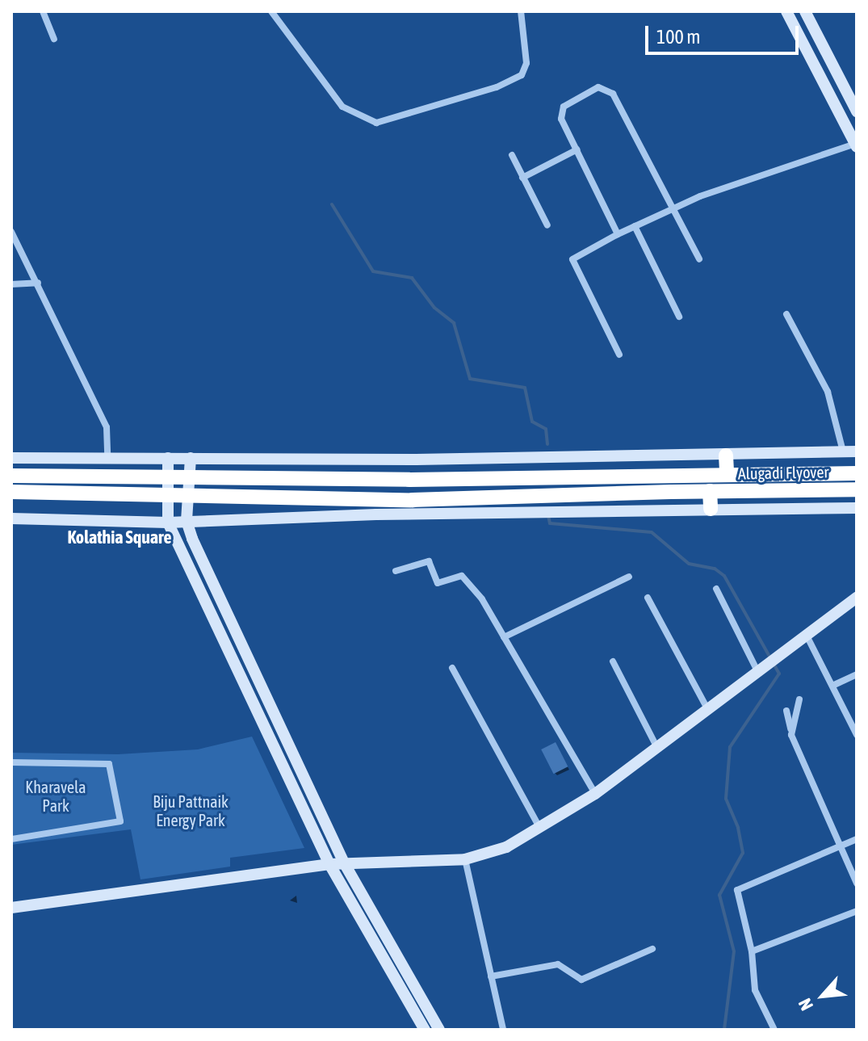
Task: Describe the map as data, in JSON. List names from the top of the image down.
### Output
{
  "streets": {
    "highway": ["Alugadi Flyover"]
  },
  "districts": ["Kolathia Square"],
  "parks": ["Kharavela Park", "Biju Pattnaik Energy Park"],
  "scale_bar": "100 m",
  "north": "bottom left"
}
